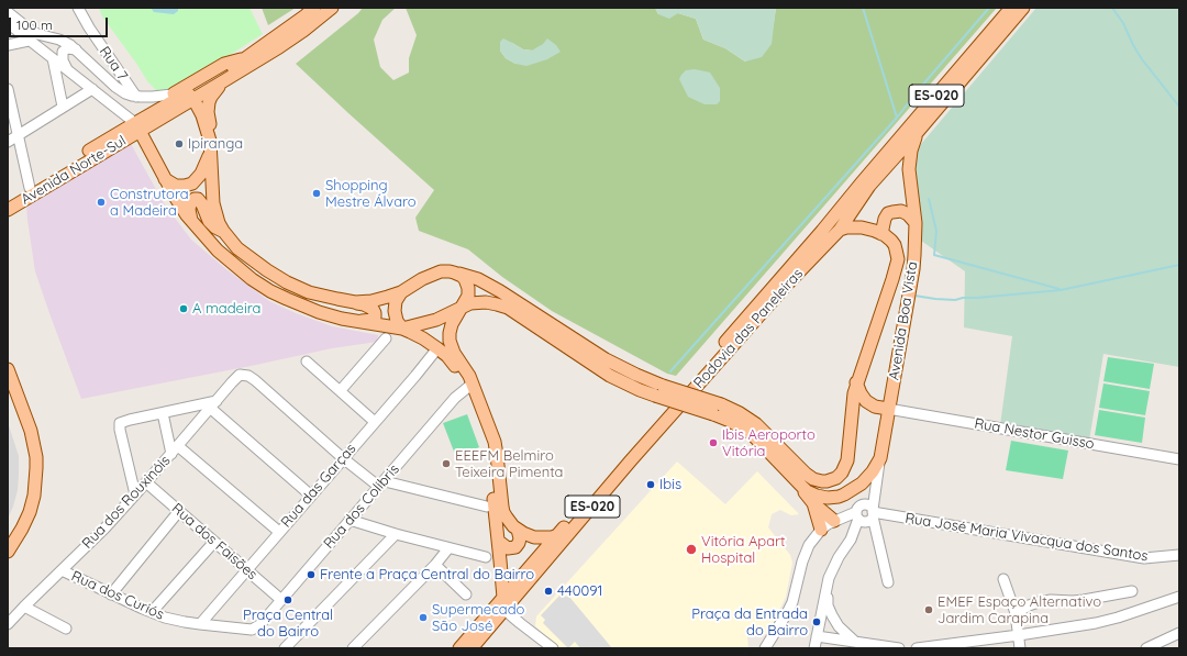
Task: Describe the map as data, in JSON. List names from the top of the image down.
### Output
{
  "streets": {
    "main road": [
      "ES-020",
      "Avenida Norte-Sul",
      "Avenida Boa Vista",
      "Rodovia das Paneleiras"
    ],
    "street": [
      "Rua 7",
      "Rua Nestor Guisso",
      "Rua das Garças",
      "Rua dos Rouxinóis",
      "Rua dos Colibris",
      "Rua José Maria Vivacqua dos Santos",
      "Rua dos Faisões",
      "Rua dos Curiós"
    ]
  },
  "crossings": [
    ["Avenida Boa Vista", "Rodovia das Paneleiras"],
    ["Avenida Boa Vista", "Rua Nestor Guisso"],
    ["Avenida Boa Vista", "Rua José Maria Vivacqua dos Santos"],
    ["Rua das Garças", "Rua dos Rouxinóis"],
    ["Rua das Garças", "Rua dos Faisões"],
    ["Rua das Garças", "Rua dos Curiós"],
    ["Rua dos Rouxinóis", "Rua dos Faisões"],
    ["Rua dos Rouxinóis", "Rua dos Curiós"],
    ["Rua dos Colibris", "Rua dos Faisões"],
    ["Rua dos Colibris", "Rua dos Curiós"]
  ],
  "places": [
    "Ipiranga",
    "Shopping Mestre Álvaro",
    "Construtora a Madeira",
    "A madeira",
    "Ibis Aeroporto Vitória",
    "EEEFM Belmiro Teixeira Pimenta",
    "Ibis",
    "Vitória Apart Hospital",
    "Frente a Praça Central do Bairro",
    "440091",
    "Praça Central do Bairro",
    "EMEF Espaço Alternativo Jardim Carapina",
    "Supermecado São José",
    "Praça da Entrada do Bairro"
  ],
  "scale_bar": "100 m"
}
